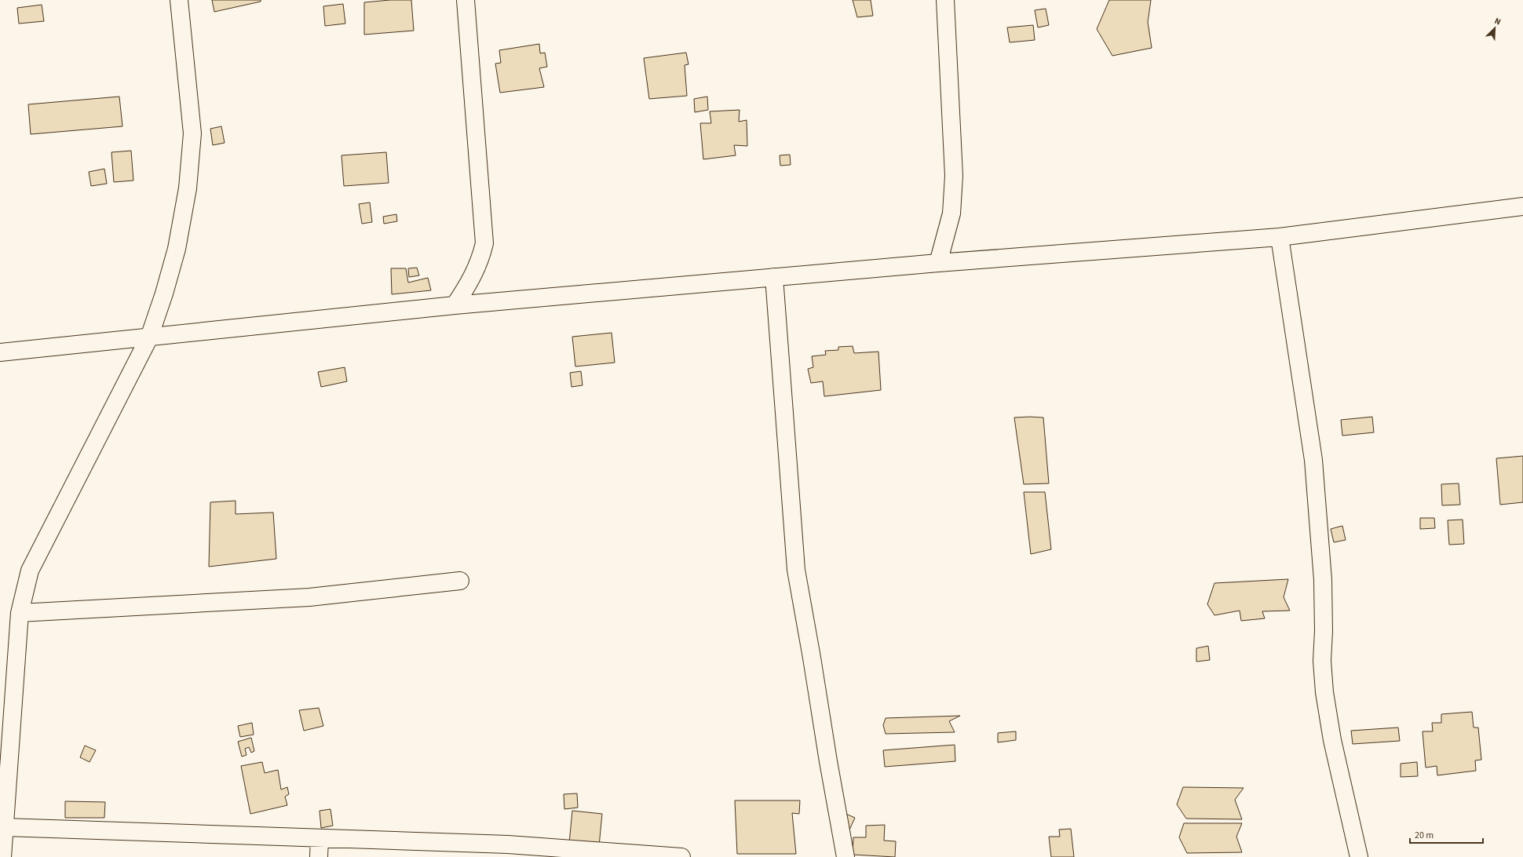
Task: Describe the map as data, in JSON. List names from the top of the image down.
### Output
{
  "scale_bar": "20 m",
  "north": "top right"
}
